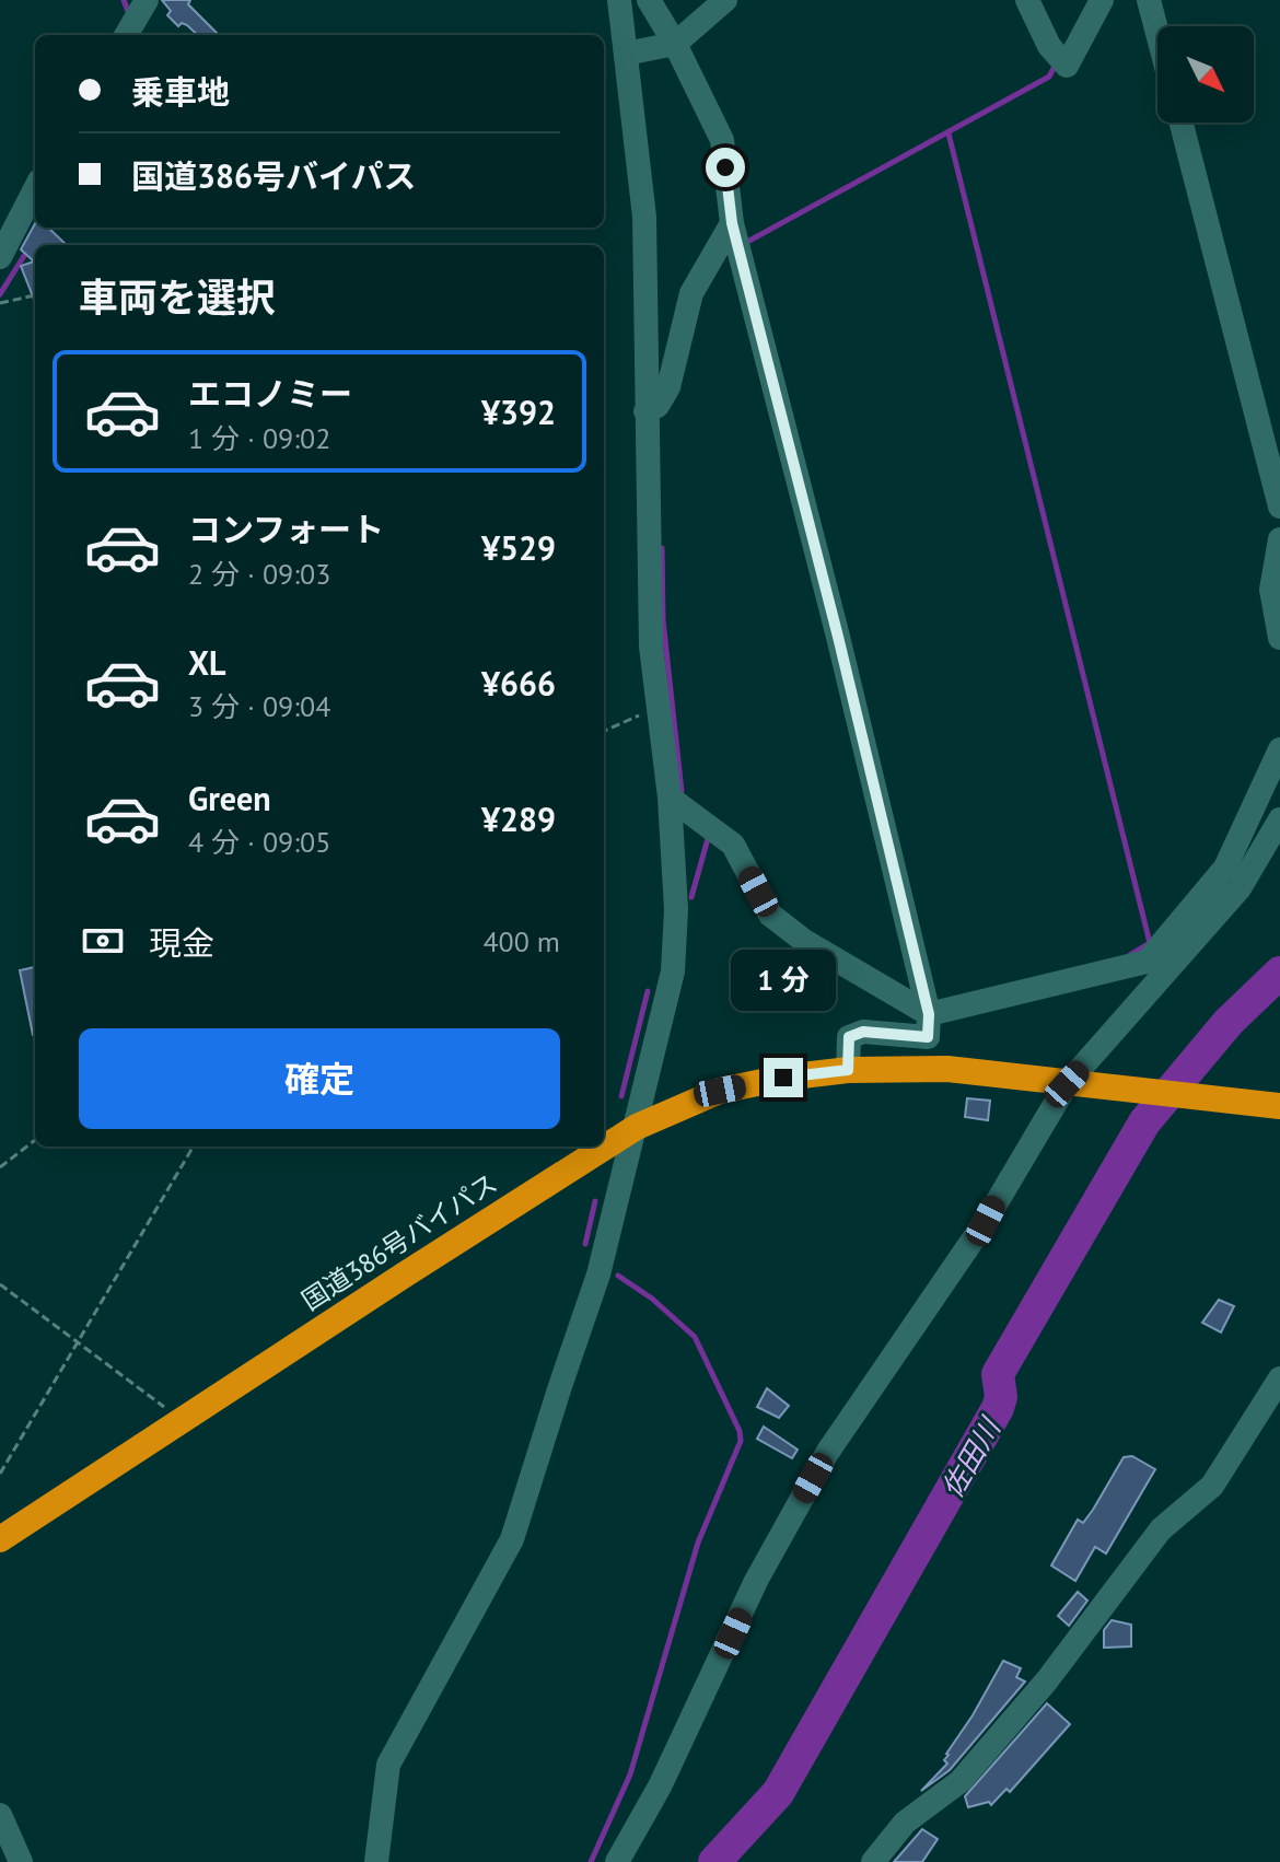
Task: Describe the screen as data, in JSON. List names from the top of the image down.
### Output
{
  "streets": {
    "highway": ["国道386号バイパス"]
  },
  "water": ["佐田川"],
  "north": "bottom right",
  "page": {
    "banner": ["乗車地", "国道386号バイパス"],
    "heading": "車両を選択",
    "list": [
      {
        "name": "エコノミー",
        "note": "1 分 · 09:02",
        "value": "¥392"
      },
      {
        "name": "コンフォート",
        "note": "2 分 · 09:03",
        "value": "¥529"
      },
      {
        "name": "XL",
        "note": "3 分 · 09:04",
        "value": "¥666"
      },
      {
        "name": "Green",
        "note": "4 分 · 09:05",
        "value": "¥289"
      }
    ],
    "pay": ["現金", "400 m"],
    "bubble": "1 分",
    "buttons": "確定"
  }
}
